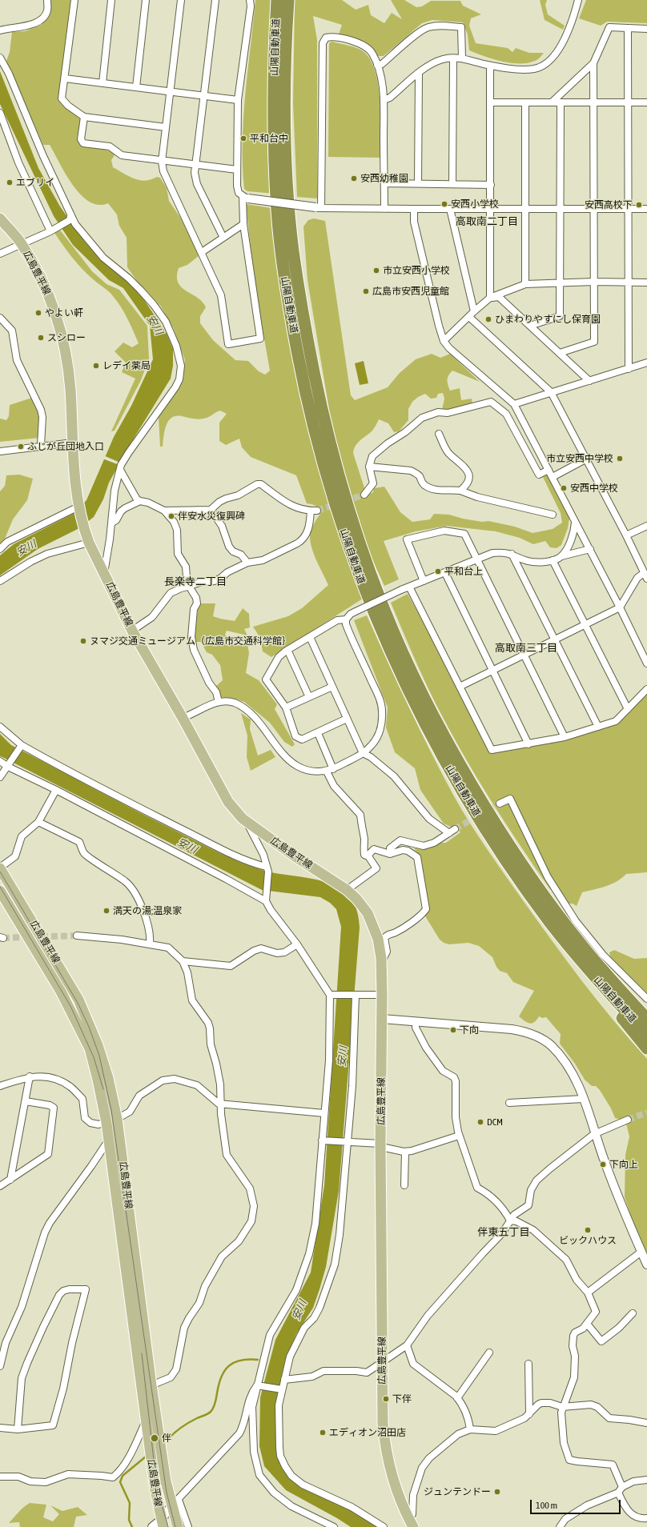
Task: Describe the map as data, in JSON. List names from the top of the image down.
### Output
{
  "streets": {
    "highway": ["山陽自動車道"],
    "main road": ["広島豊平線"]
  },
  "districts": [
    "高取南二丁目",
    "長楽寺二丁目",
    "高取南三丁目",
    "伴東五丁目"
  ],
  "water": ["安川"],
  "places": [
    "平和台中",
    "安西幼稚園",
    "エブリイ",
    "安西小学校",
    "安西高校下",
    "市立安西小学校",
    "広島市安西児童館",
    "やよい軒",
    "ひまわりやすにし保育園",
    "スシロー",
    "レデイ薬局",
    "ふじが丘団地入口",
    "市立安西中学校",
    "安西中学校",
    "伴安水災復興碑",
    "平和台上",
    "ヌマジ交通ミュージアム（広島市交通科学館｝",
    "満天の湯;温泉家",
    "下向",
    "DCM",
    "下向上",
    "ビックハウス",
    "下伴",
    "エディオン沼田店",
    "伴",
    "ジュンテンドー"
  ],
  "scale_bar": "100 m"
}
